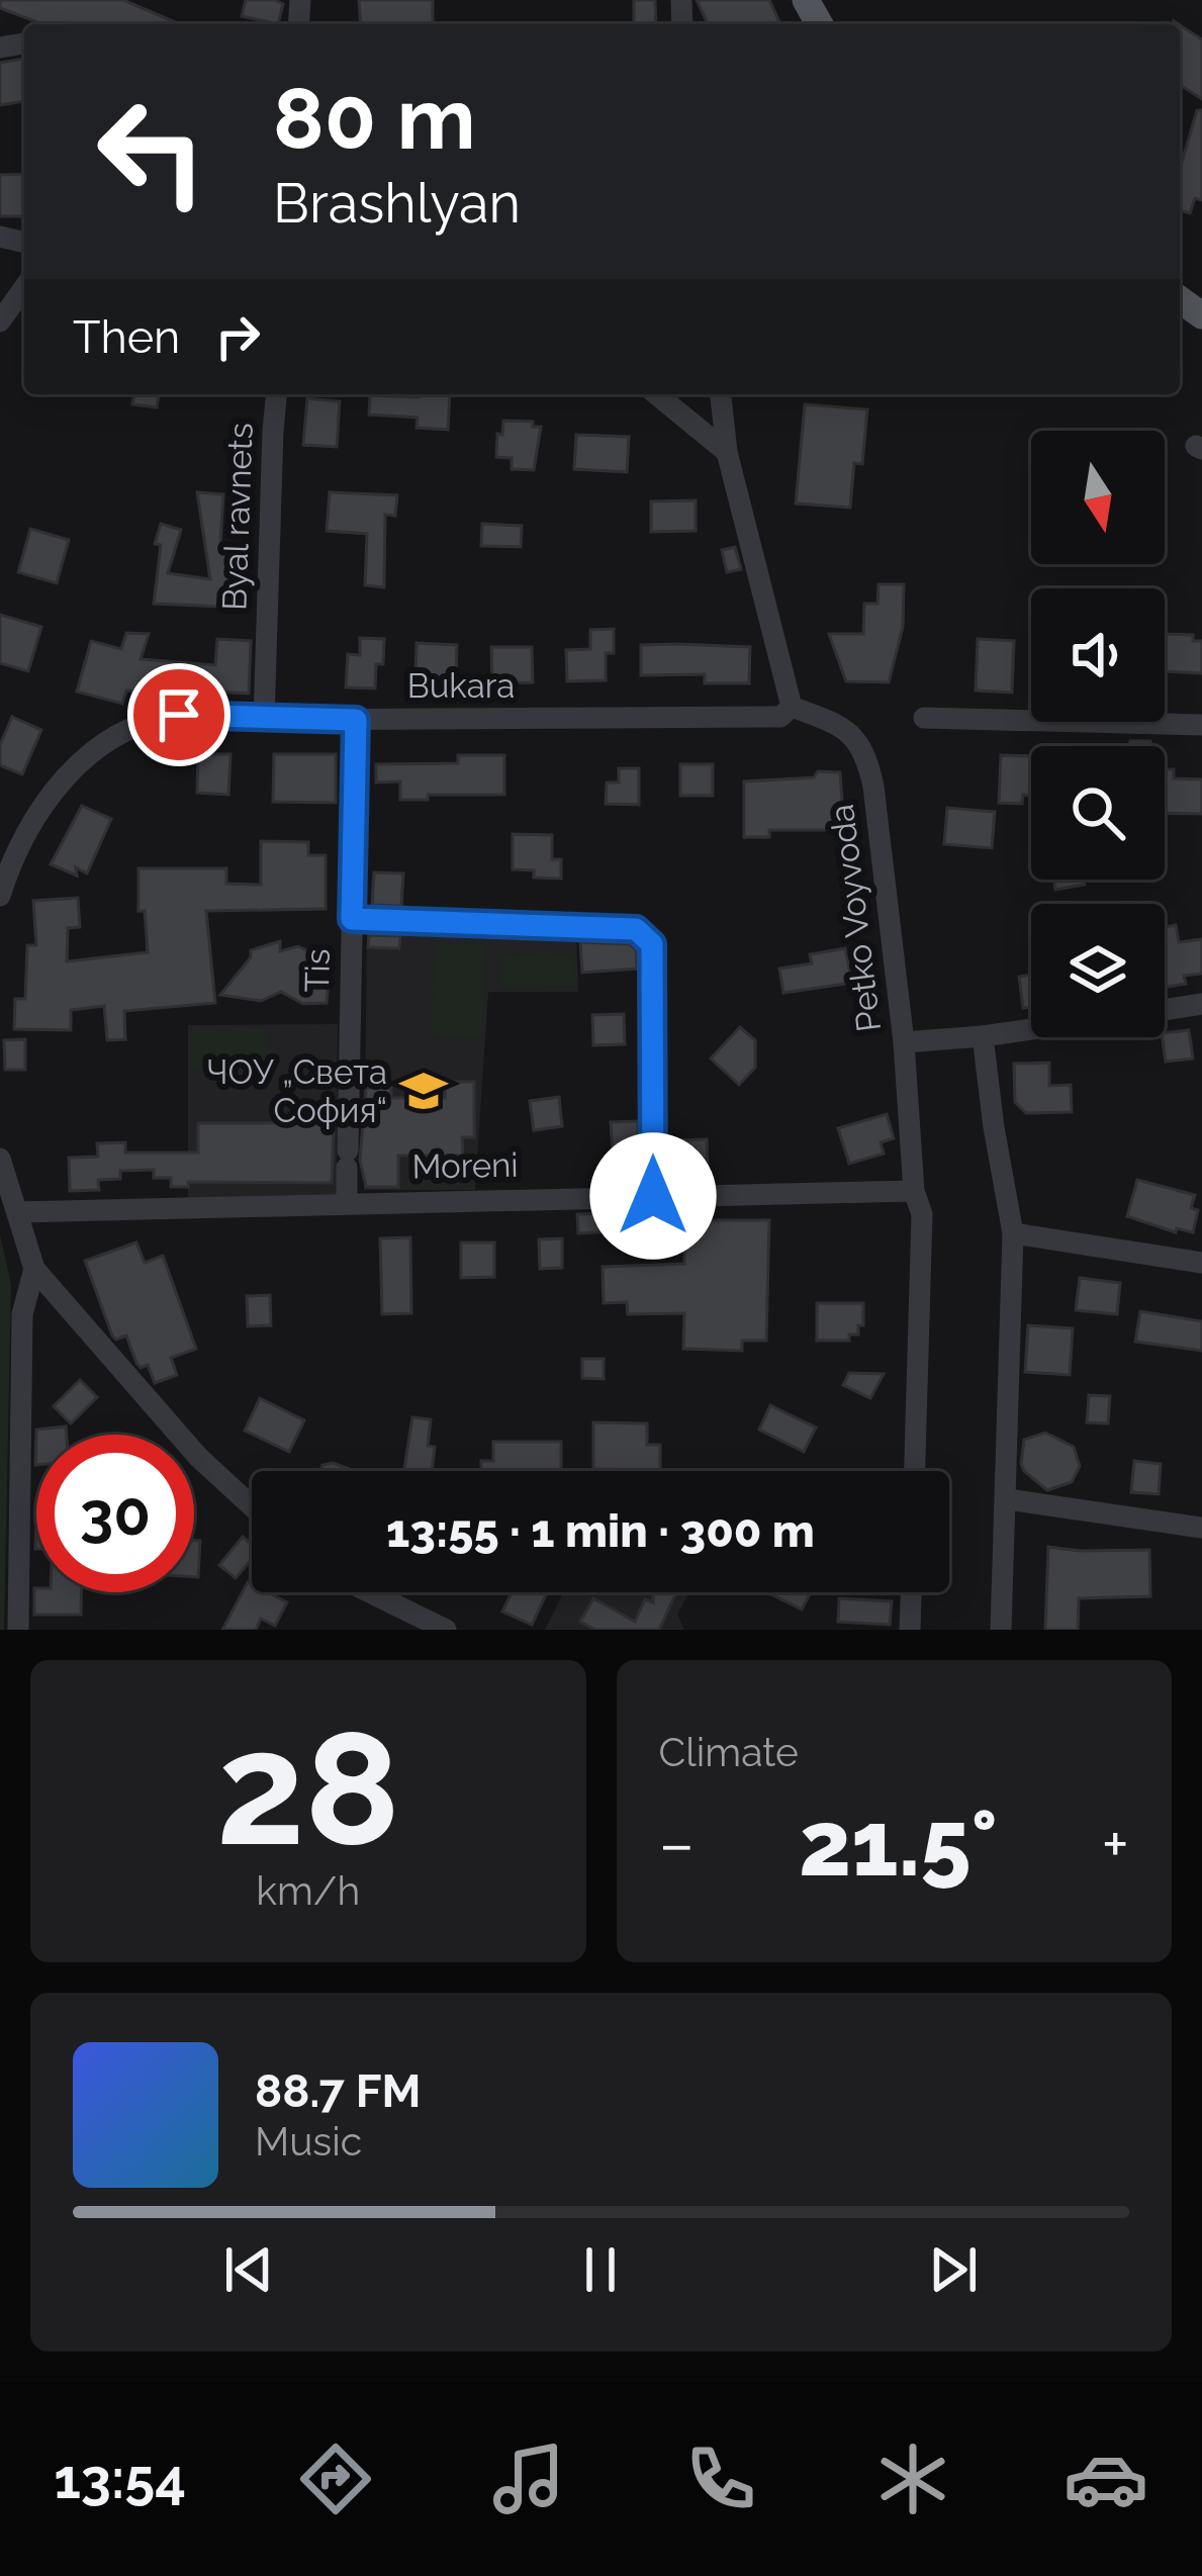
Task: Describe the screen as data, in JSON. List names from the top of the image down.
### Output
{
  "streets": {
    "street": [
      "Byal ravnets",
      "Bukara",
      "Petko Voyvoda",
      "Tis",
      "Moreni"
    ]
  },
  "crossings": [
    ["Byal ravnets", "Bukara"],
    ["Bukara", "Petko Voyvoda"],
    ["Bukara", "Tis"],
    ["Petko Voyvoda", "Moreni"],
    ["Tis", "Moreni"]
  ],
  "places": {
    "school or university": ["ЧОУ „Света София“"]
  },
  "north": "bottom",
  "page": {
    "turn": ["80 m", "Brashlyan"],
    "then": "Then",
    "limit": "30",
    "trip": "13:55 · 1 min · 300 m",
    "tile": [
      ["28", "km/h"],
      "Climate"
    ],
    "heat": ["−", "21.5°", "+"],
    "song": ["88.7 FM", "Music"],
    "tabs": "13:54"
  }
}
